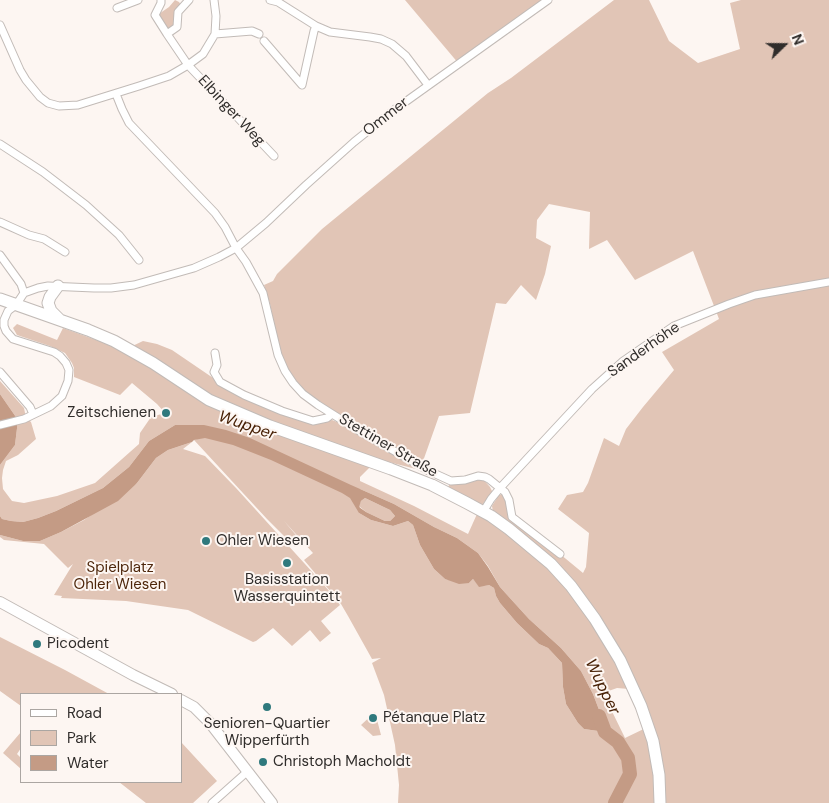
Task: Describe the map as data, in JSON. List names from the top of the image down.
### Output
{
  "streets": {
    "street": [
      "Elbinger Weg",
      "Ommer",
      "Sanderhöhe",
      "Stettiner Straße"
    ]
  },
  "crossings": [
    ["Ommer", "Stettiner Straße"],
    ["Sanderhöhe", "Stettiner Straße"]
  ],
  "water": ["Wupper"],
  "parks": ["Spielplatz Ohler Wiesen"],
  "places": [
    "Zeitschienen",
    "Ohler Wiesen",
    "Basisstation Wasserquintett",
    "Picodent",
    "Senioren-Quartier Wipperfürth",
    "Pétanque Platz",
    "Christoph Macholdt"
  ],
  "legend": ["Road", "Park", "Water"],
  "north": "right"
}
